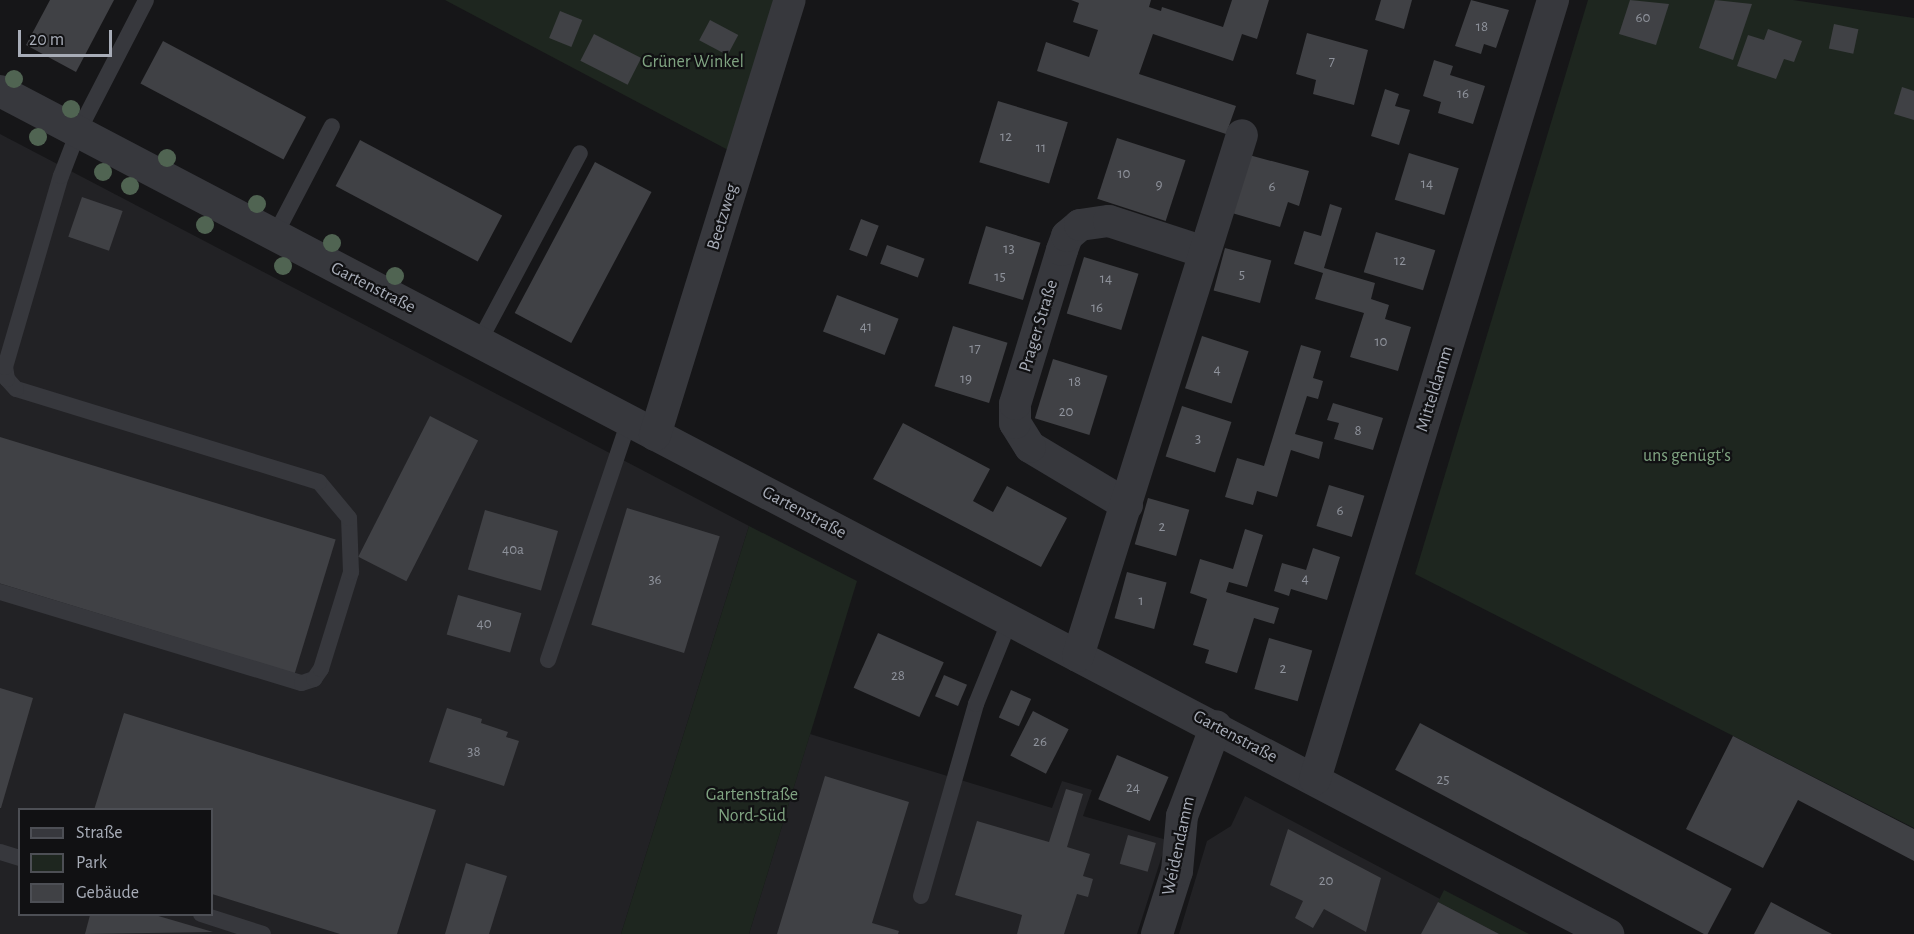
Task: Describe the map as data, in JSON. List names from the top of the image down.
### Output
{
  "streets": {
    "street": [
      "Beetzweg",
      "Gartenstraße",
      "Prager Straße",
      "Mitteldamm",
      "Weidendamm"
    ]
  },
  "crossings": [
    ["Beetzweg", "Gartenstraße"],
    ["Gartenstraße", "Mitteldamm"],
    ["Gartenstraße", "Weidendamm"]
  ],
  "parks": ["Grüner Winkel", "uns genügt's", "Gartenstraße Nord-Süd"],
  "house_numbers": [
    "60",
    "18",
    "7",
    "16",
    "12",
    "11",
    "10",
    "14",
    "9",
    "6",
    "13",
    "12",
    "5",
    "15",
    "14",
    "16",
    "41",
    "10",
    "17",
    "4",
    "19",
    "18",
    "20",
    "8",
    "3",
    "6",
    "2",
    "40a",
    "4",
    "36",
    "1",
    "40",
    "2",
    "28",
    "26",
    "38",
    "25",
    "24",
    "20"
  ],
  "legend": ["Straße", "Park", "Gebäude"],
  "scale_bar": "20 m"
}
